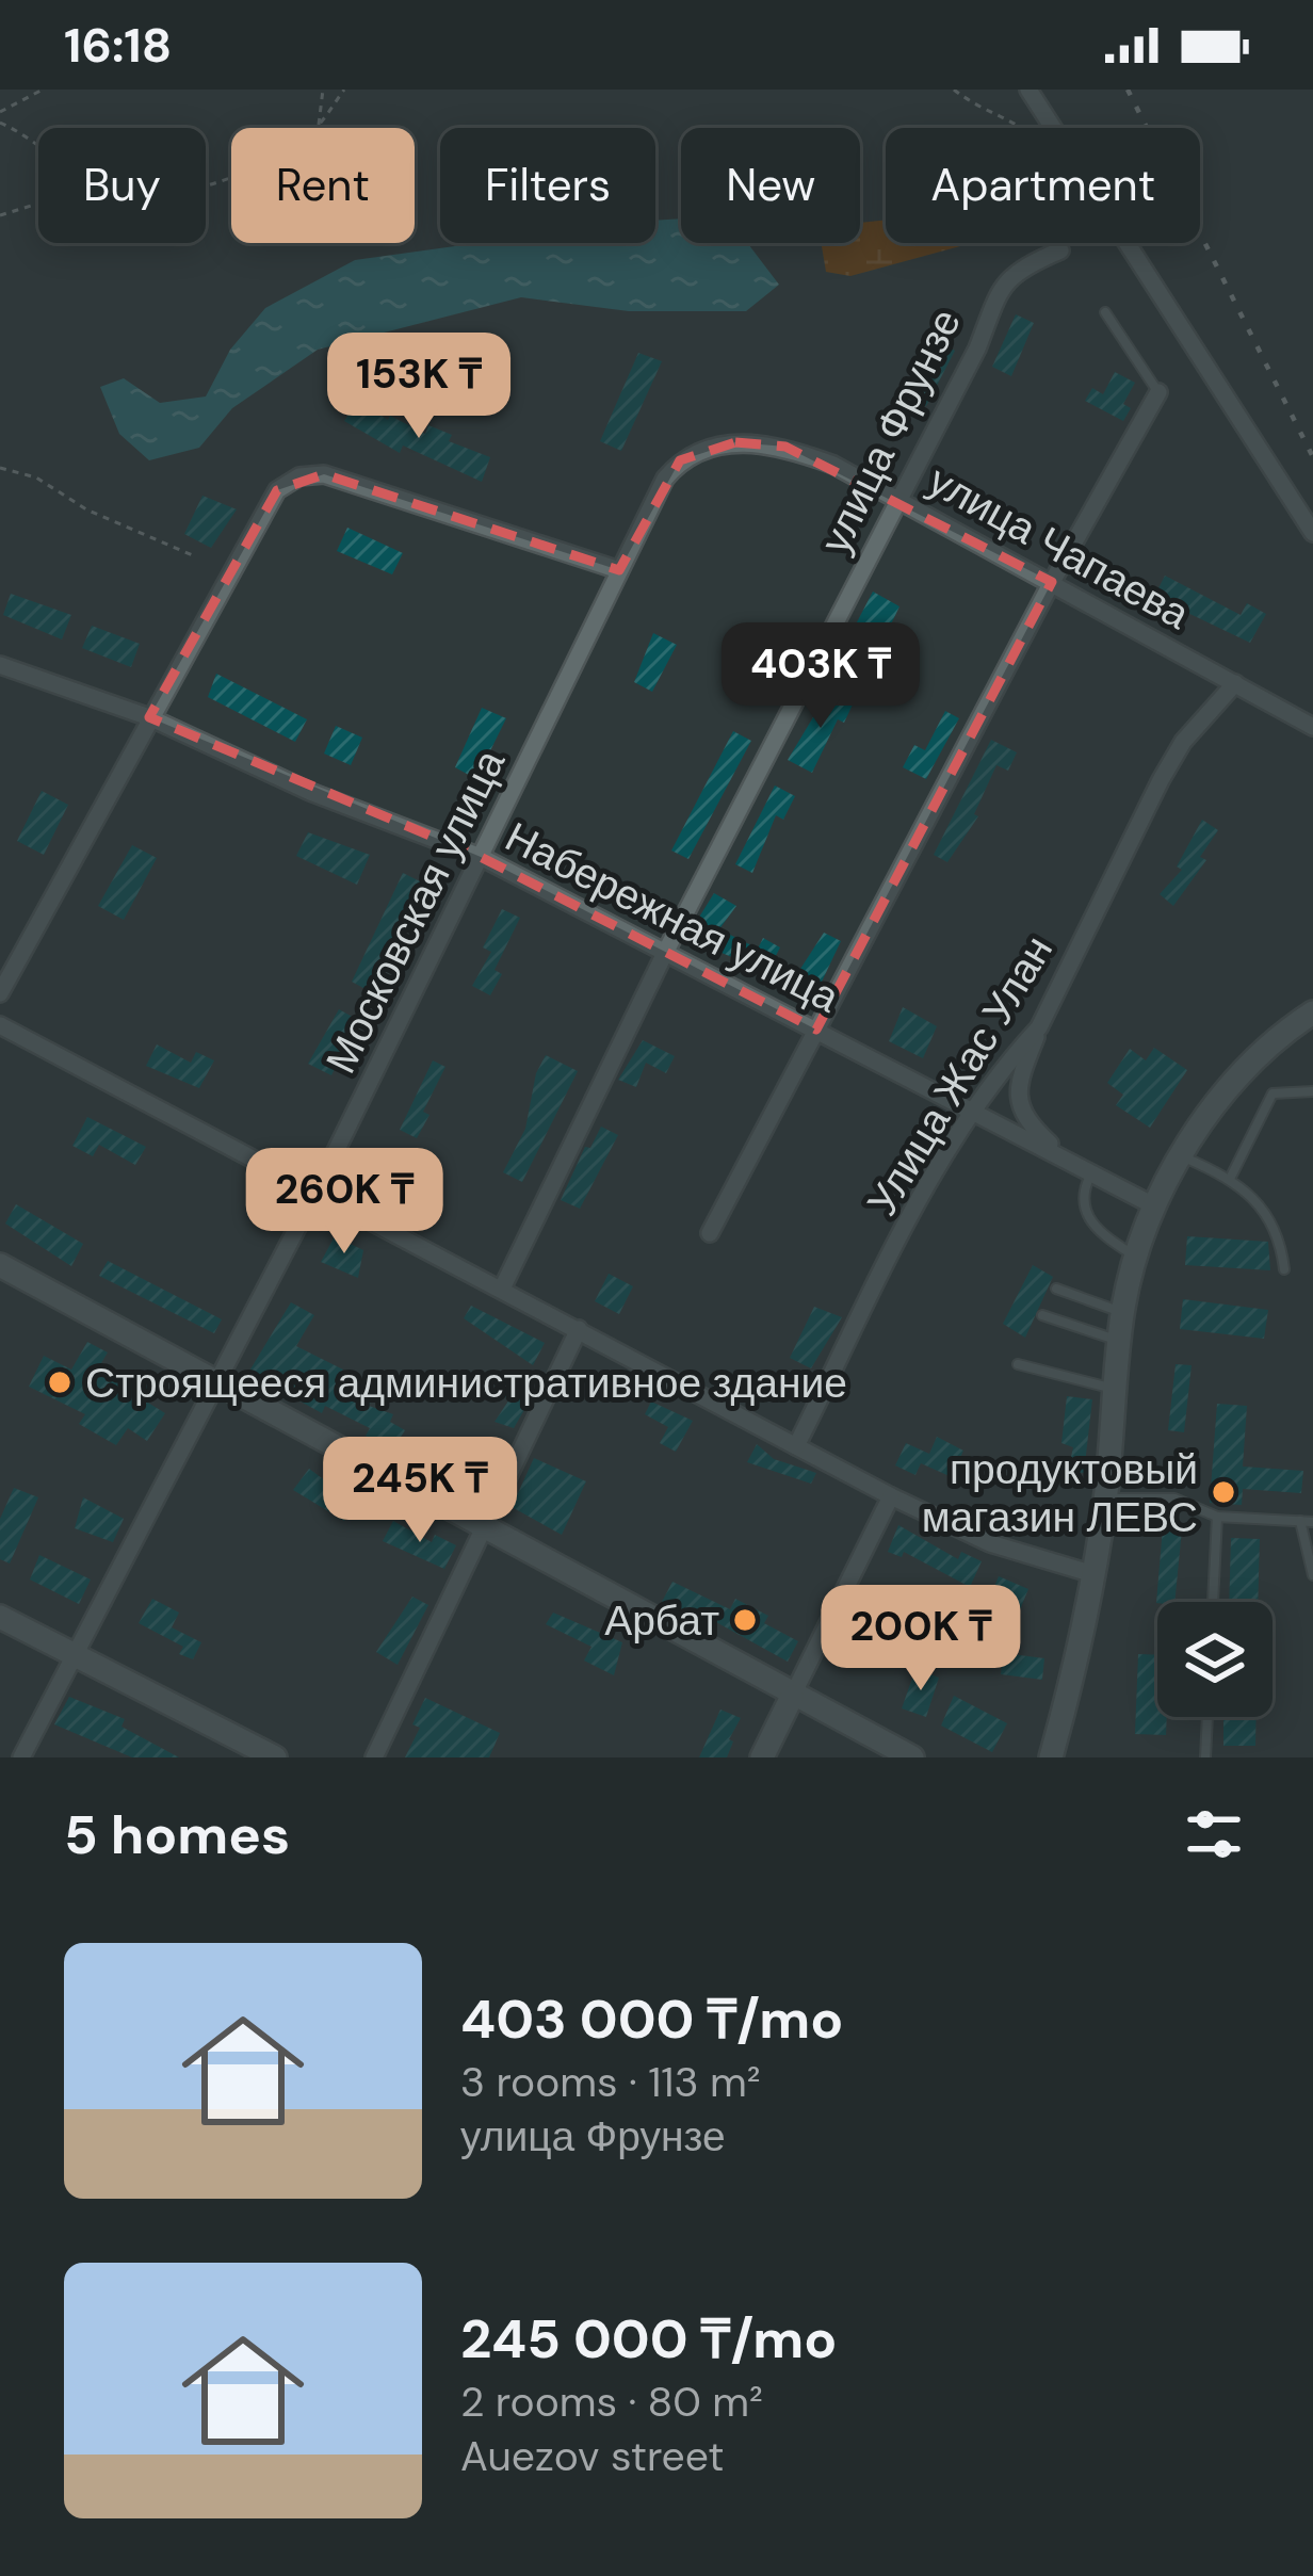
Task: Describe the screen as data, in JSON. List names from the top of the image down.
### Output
{
  "streets": {
    "street": [
      "улица Фрунзе",
      "улица Чапаева",
      "Московская улица",
      "Набережная улица",
      "Улица Жас Улан"
    ]
  },
  "crossings": [
    ["улица Фрунзе", "улица Чапаева"],
    ["улица Фрунзе", "Набережная улица"],
    ["улица Чапаева", "Московская улица"],
    ["улица Чапаева", "Улица Жас Улан"],
    ["Московская улица", "Набережная улица"],
    ["Набережная улица", "Улица Жас Улан"]
  ],
  "places": ["Строящееся административное здание", "продуктовый магазин ЛЕВС", "Арбат"],
  "page": {
    "status": "16:18",
    "chip": [
      "Buy",
      "Rent",
      "Filters",
      "New",
      "Apartment"
    ],
    "price": [
      "153K ₸",
      "403K ₸",
      "260K ₸",
      "245K ₸",
      "200K ₸"
    ],
    "heading": "5 homes",
    "list": [
      {
        "name": "403 000 ₸/mo",
        "note": "3 rooms · 113 m² · улица Фрунзе"
      },
      {
        "name": "245 000 ₸/mo",
        "note": "2 rooms · 80 m² · Auezov street"
      }
    ]
  }
}
